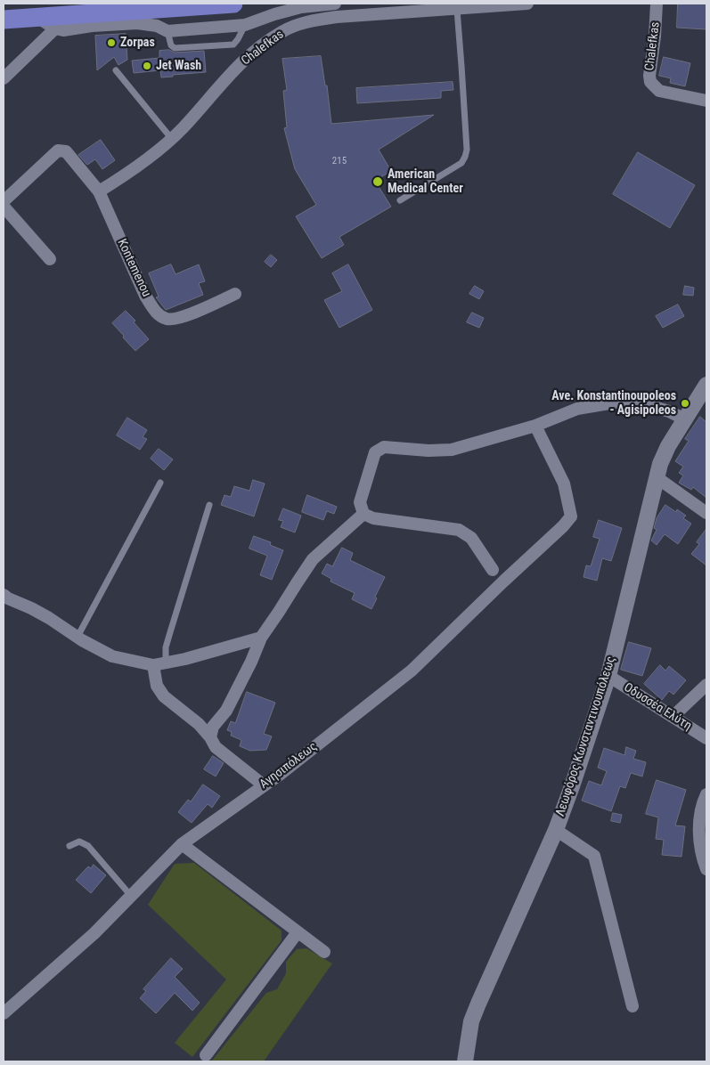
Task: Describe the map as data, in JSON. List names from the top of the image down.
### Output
{
  "streets": {
    "street": [
      "Chalefkas",
      "Kontemenou",
      "Οδυσσέα Ελύτη",
      "Λεωφόρος Κωνσταντινουπόλεως",
      "Αγησιπόλεως"
    ]
  },
  "crossings": [
    ["Chalefkas", "Kontemenou"],
    ["Οδυσσέα Ελύτη", "Λεωφόρος Κωνσταντινουπόλεως"]
  ],
  "places": [
    "Zorpas",
    "Jet Wash",
    "American Medical Center",
    "Ave. Konstantinoupoleos - Agisipoleos"
  ],
  "house_numbers": ["215"]
}
